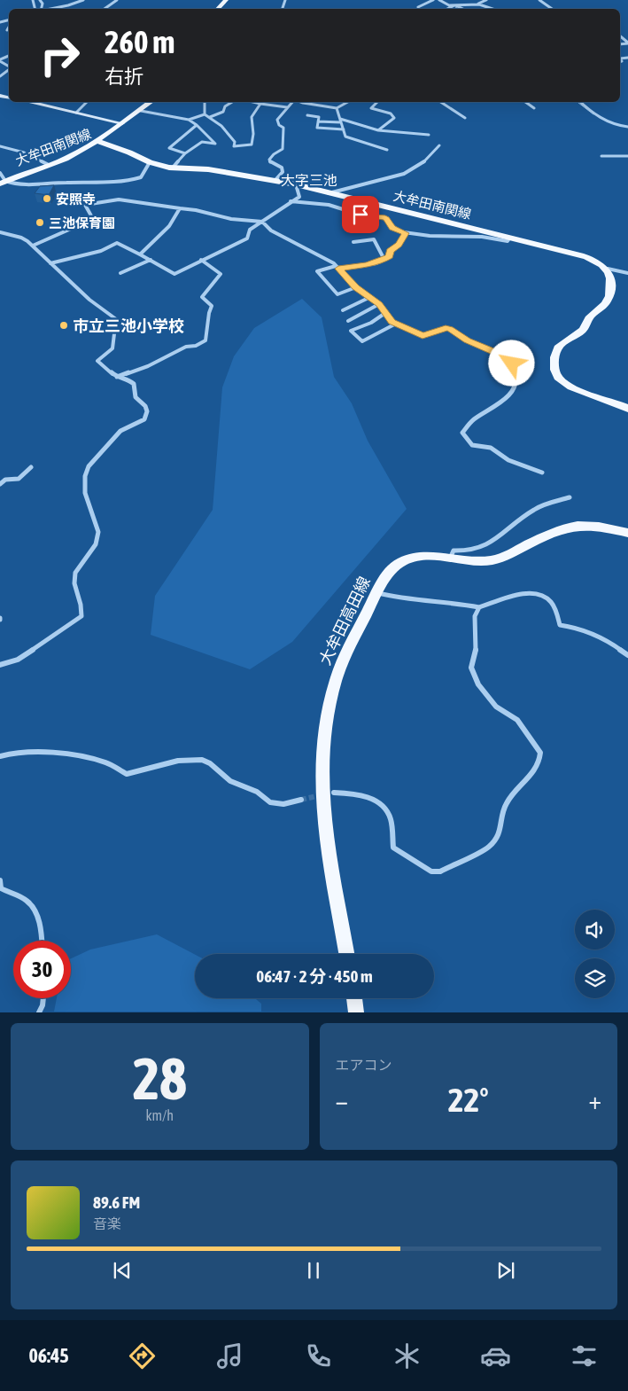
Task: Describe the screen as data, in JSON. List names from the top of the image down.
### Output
{
  "streets": {
    "main road": ["大牟田南関線", "大牟田高田線"]
  },
  "districts": ["大字三池"],
  "places": ["安照寺", "三池保育園", "市立三池小学校"],
  "page": {
    "turn": ["260 m", "右折"],
    "limit": "30",
    "trip": "06:47 · 2 分 · 450 m",
    "tile": [
      ["28", "km/h"],
      "エアコン"
    ],
    "heat": ["−", "22°", "+"],
    "song": ["89.6 FM", "音楽"],
    "tabs": "06:45"
  }
}
